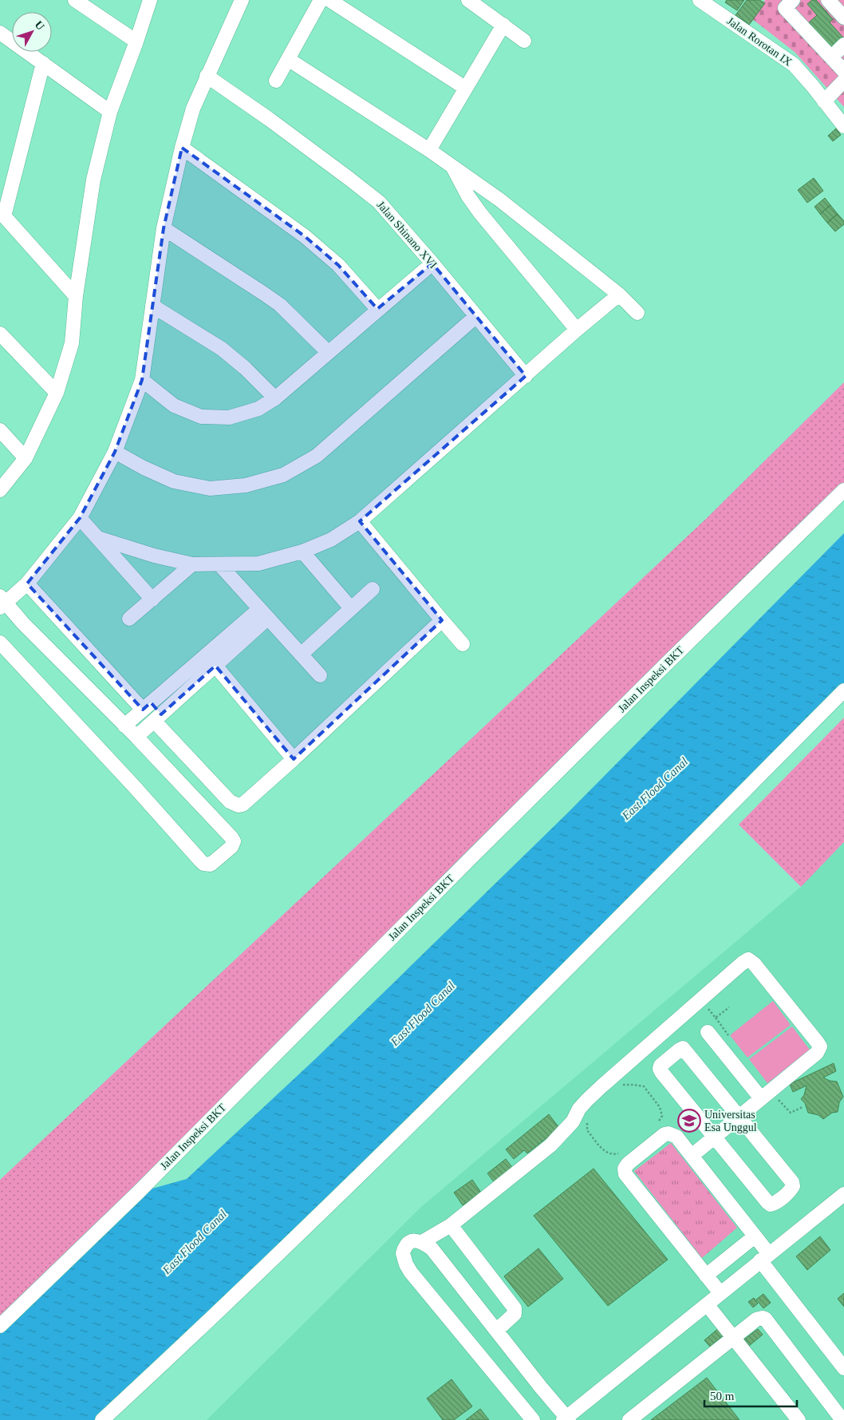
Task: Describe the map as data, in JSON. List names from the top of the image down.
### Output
{
  "streets": {
    "street": ["Jalan Rorotan IX", "Jalan Shinano XVI", "Jalan Inspeksi BKT"]
  },
  "water": ["East Flood Canal"],
  "places": {
    "school or university": ["Universitas Esa Unggul"]
  },
  "scale_bar": "50 m",
  "north": "top right"
}
